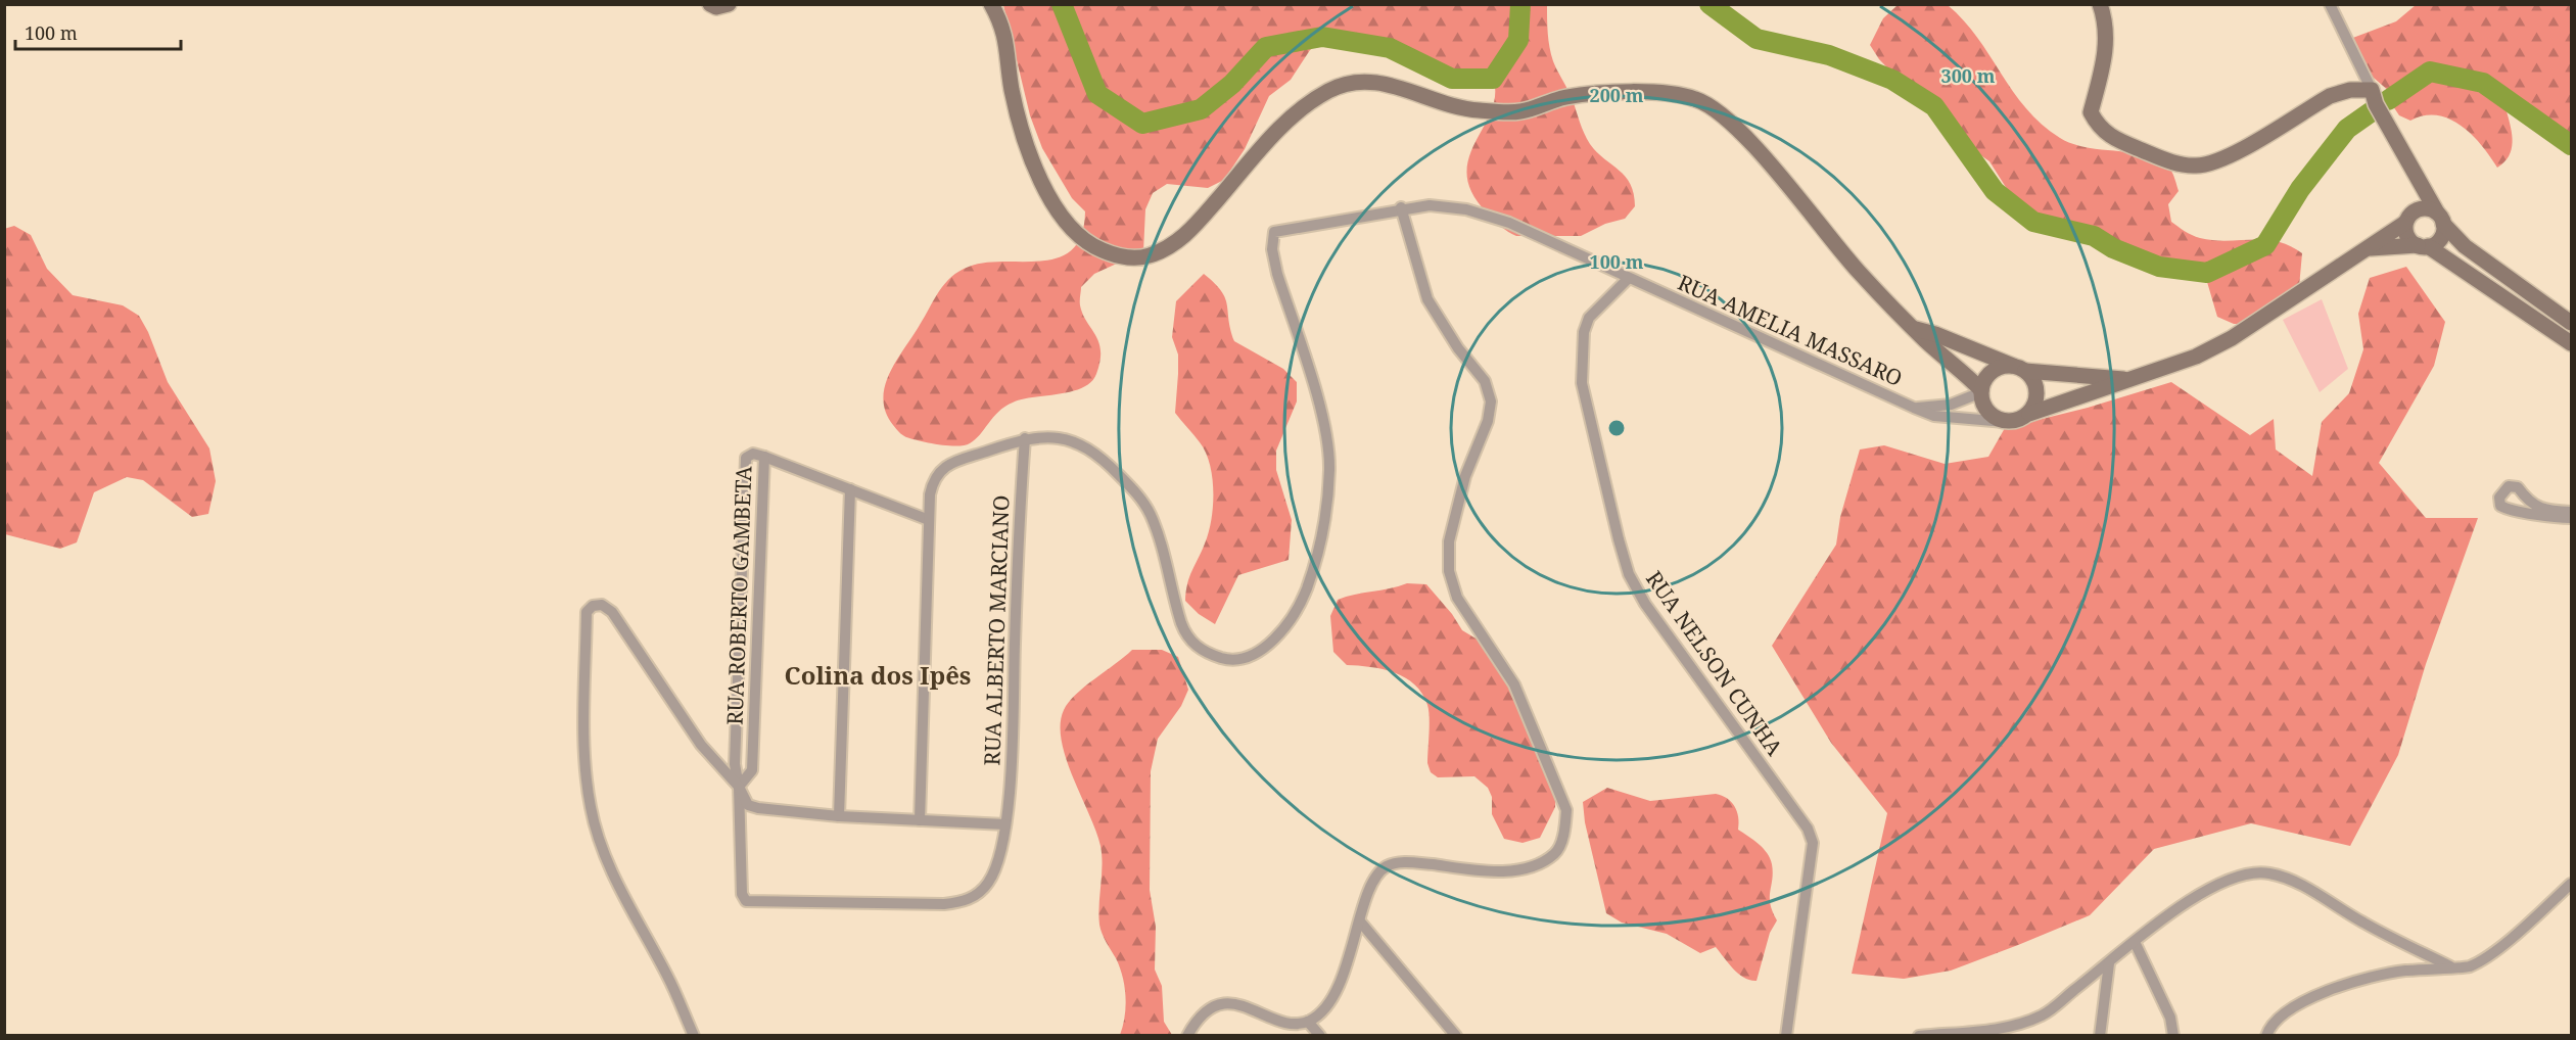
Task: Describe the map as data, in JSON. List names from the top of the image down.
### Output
{
  "streets": {
    "street": [
      "RUA AMELIA MASSARO",
      "RUA ROBERTO GAMBETA",
      "RUA ALBERTO MARCIANO",
      "RUA NELSON CUNHA"
    ]
  },
  "crossings": [
    ["RUA AMELIA MASSARO", "RUA ALBERTO MARCIANO"],
    ["RUA AMELIA MASSARO", "RUA NELSON CUNHA"],
    ["RUA ROBERTO GAMBETA", "RUA ALBERTO MARCIANO"]
  ],
  "districts": ["Colina dos Ipês"],
  "scale_bar": "100 m",
  "rings": ["300 m", "200 m", "100 m"]
}
